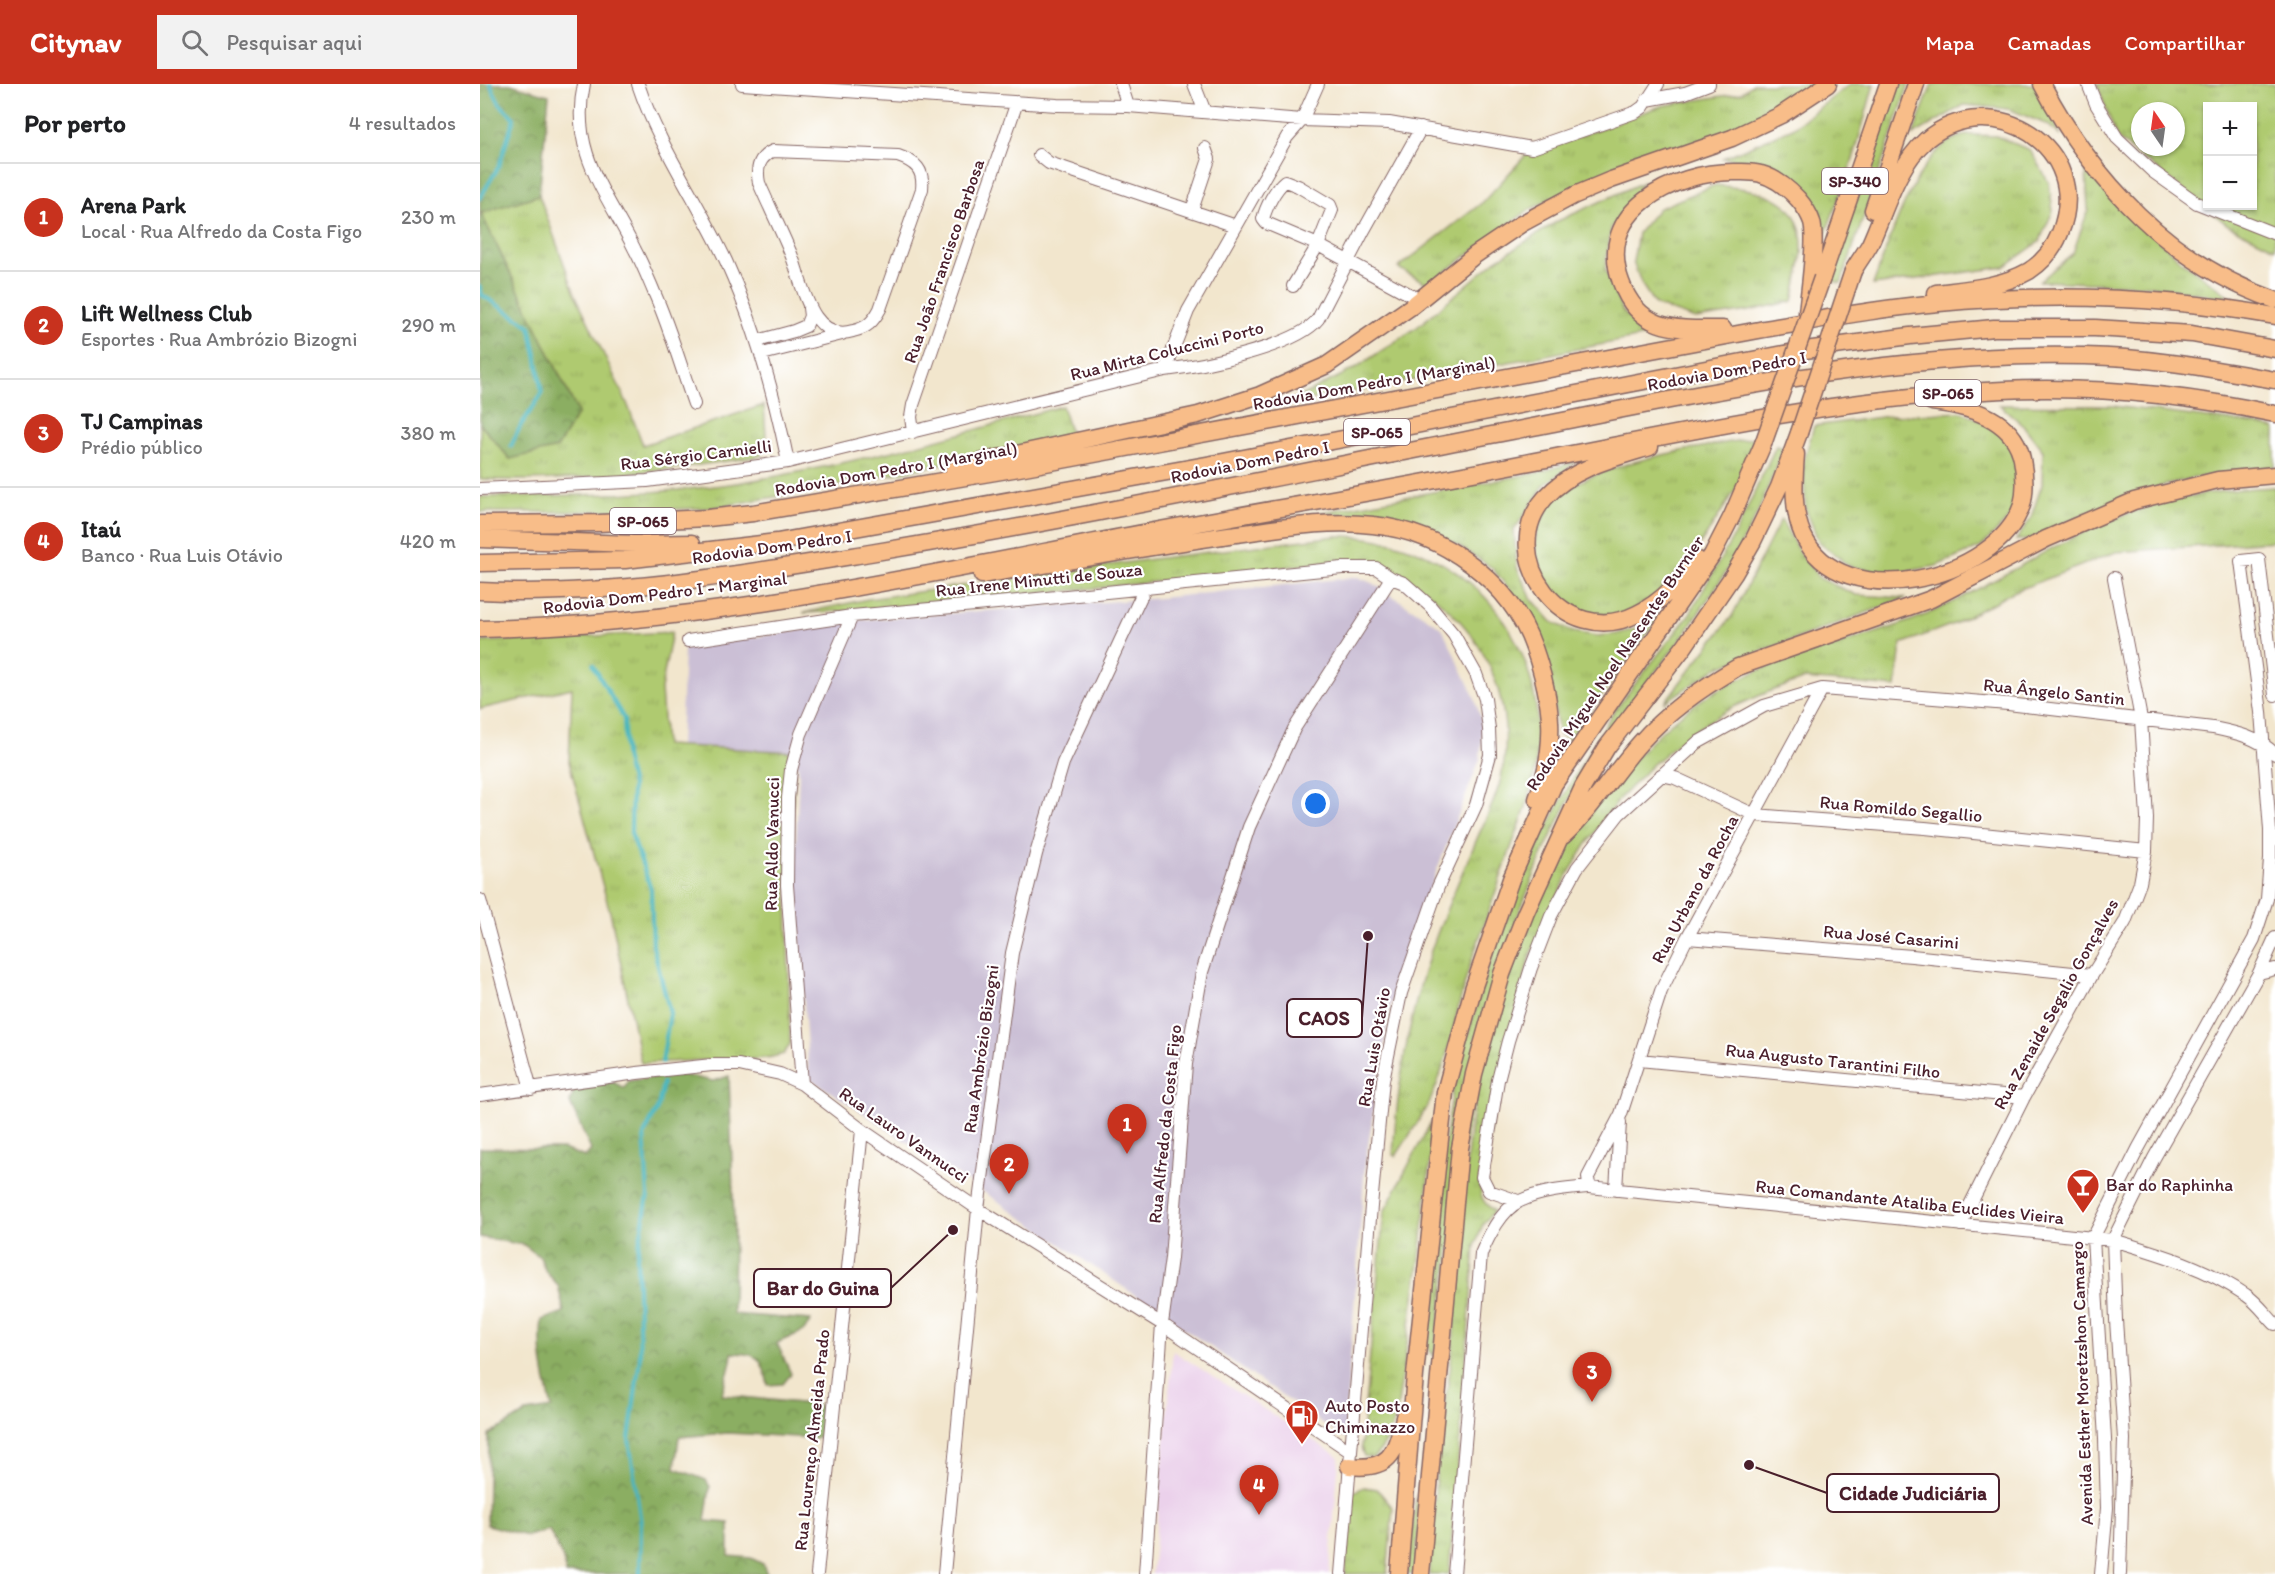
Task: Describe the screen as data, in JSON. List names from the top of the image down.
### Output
{
  "streets": {
    "highway": [
      "SP-340",
      "Rodovia Dom Pedro I",
      "Rodovia Dom Pedro I (Marginal)",
      "SP-065",
      "Rodovia Dom Pedro I - Marginal",
      "Rodovia Miguel Noel Nascentes Burnier"
    ],
    "street": [
      "Rua João Francisco Barbosa",
      "Rua Mirta Coluccini Porto",
      "Rua Sérgio Carnielli",
      "Rua Irene Minutti de Souza",
      "Rua Ângelo Santin",
      "Rua Romildo Segallio",
      "Rua Aldo Vanucci",
      "Rua Urbano da Rocha",
      "Rua José Casarini",
      "Rua Zenaide Segalio Gonçalves",
      "Rua Luis Otávio",
      "Rua Ambrózio Bizogni",
      "Rua Augusto Tarantini Filho",
      "Rua Alfredo da Costa Figo",
      "Rua Lauro Vannucci",
      "Rua Comandante Ataliba Euclides Vieira",
      "Avenida Esther Moretzshon Camargo",
      "Rua Lourenço Almeida Prado"
    ]
  },
  "crossings": [
    ["Rua João Francisco Barbosa", "Rua Mirta Coluccini Porto"],
    ["Rua João Francisco Barbosa", "Rua Sérgio Carnielli"],
    ["Rua Mirta Coluccini Porto", "Rua Sérgio Carnielli"],
    ["SP-065", "Rodovia Dom Pedro I - Marginal"],
    ["Rua Irene Minutti de Souza", "Rua Aldo Vanucci"],
    ["Rua Irene Minutti de Souza", "Rua Luis Otávio"],
    ["Rua Irene Minutti de Souza", "Rua Ambrózio Bizogni"],
    ["Rua Irene Minutti de Souza", "Rua Alfredo da Costa Figo"],
    ["Rua Ângelo Santin", "Rua Urbano da Rocha"],
    ["Rua Ângelo Santin", "Rua Zenaide Segalio Gonçalves"],
    ["Rua Ângelo Santin", "Avenida Esther Moretzshon Camargo"],
    ["Rua Romildo Segallio", "Rua Urbano da Rocha"],
    ["Rua Romildo Segallio", "Rua Zenaide Segalio Gonçalves"],
    ["Rua Aldo Vanucci", "Rua Lauro Vannucci"],
    ["Rua Urbano da Rocha", "Rua José Casarini"],
    ["Rua Urbano da Rocha", "Rua Augusto Tarantini Filho"],
    ["Rua Urbano da Rocha", "Rua Comandante Ataliba Euclides Vieira"],
    ["Rua José Casarini", "Rua Zenaide Segalio Gonçalves"],
    ["Rua Zenaide Segalio Gonçalves", "Rua Augusto Tarantini Filho"],
    ["Rua Zenaide Segalio Gonçalves", "Rua Comandante Ataliba Euclides Vieira"],
    ["Rua Luis Otávio", "Rua Alfredo da Costa Figo"],
    ["Rua Luis Otávio", "Rua Lauro Vannucci"],
    ["Rua Ambrózio Bizogni", "Rua Lauro Vannucci"],
    ["Rua Alfredo da Costa Figo", "Rua Lauro Vannucci"],
    ["Rua Lauro Vannucci", "Rua Lourenço Almeida Prado"],
    ["Rua Comandante Ataliba Euclides Vieira", "Avenida Esther Moretzshon Camargo"]
  ],
  "places": {
    "other": ["CAOS", "Bar do Guina", "Cidade Judiciária"],
    "bar": ["Bar do Raphinha"],
    "fuel station": ["Auto Posto Chiminazzo"]
  },
  "north": "top",
  "page": {
    "header": "Citynav",
    "search": "Pesquisar aqui",
    "nav": ["Mapa", "Camadas", "Compartilhar"],
    "heading": ["Por perto", "4 resultados"],
    "map_buttons": ["+", "−"],
    "list": [
      {
        "mark": "1",
        "name": "Arena Park",
        "note": "Local · Rua Alfredo da Costa Figo",
        "value": "230 m"
      },
      {
        "mark": "2",
        "name": "Lift Wellness Club",
        "note": "Esportes · Rua Ambrózio Bizogni",
        "value": "290 m"
      },
      {
        "mark": "3",
        "name": "TJ Campinas",
        "note": "Prédio público",
        "value": "380 m"
      },
      {
        "mark": "4",
        "name": "Itaú",
        "note": "Banco · Rua Luis Otávio",
        "value": "420 m"
      }
    ],
    "pins": [
      "1",
      "2",
      "3",
      "4"
    ]
  }
}
